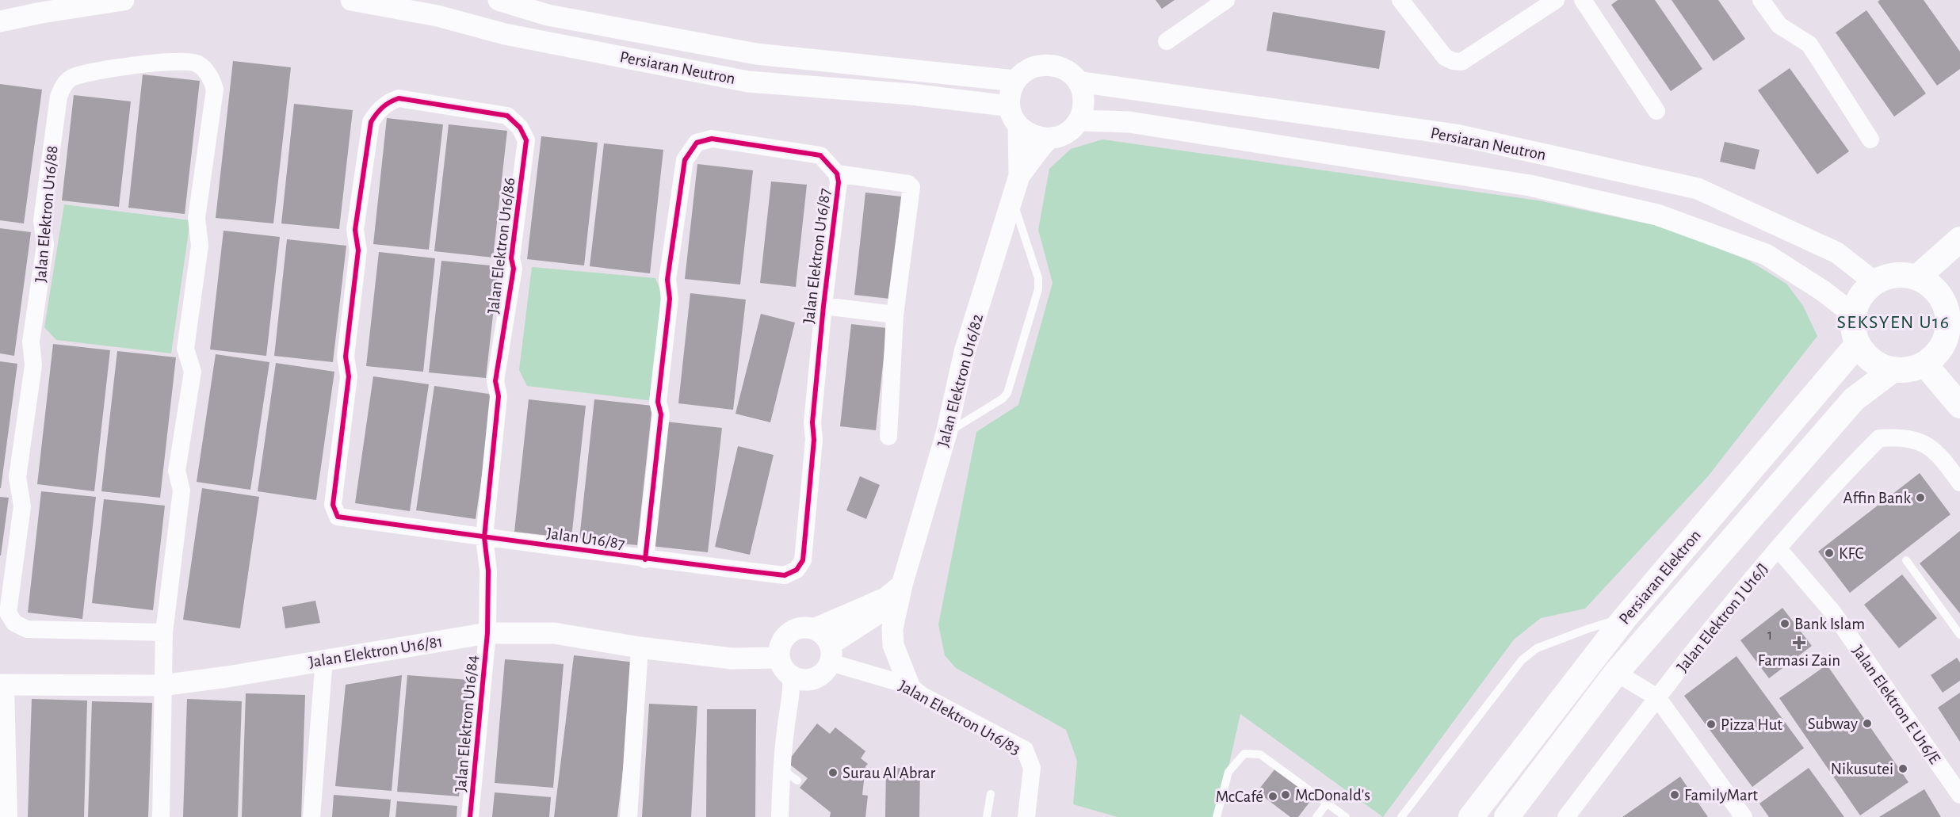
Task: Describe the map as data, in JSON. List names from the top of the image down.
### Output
{
  "streets": {
    "main road": ["Persiaran Elektron"],
    "street": [
      "Persiaran Neutron",
      "Jalan Elektron U16/88",
      "Jalan Elektron U16/86",
      "Jalan Elektron U16/87",
      "Jalan Elektron U16/82",
      "Jalan U16/87",
      "Jalan Elektron J U16/J",
      "Jalan Elektron U16/81",
      "Jalan Elektron E U16/E",
      "Jalan Elektron U16/83",
      "Jalan Elektron U16/84"
    ]
  },
  "crossings": [
    ["Persiaran Neutron", "Persiaran Elektron"],
    ["Jalan Elektron U16/88", "Jalan Elektron U16/81"],
    ["Jalan Elektron U16/86", "Jalan U16/87"],
    ["Jalan Elektron U16/86", "Jalan Elektron U16/81"],
    ["Jalan Elektron U16/86", "Jalan Elektron U16/84"],
    ["Jalan Elektron U16/87", "Jalan U16/87"],
    ["Jalan Elektron U16/82", "Jalan Elektron U16/83"],
    ["Jalan Elektron J U16/J", "Jalan Elektron E U16/E"],
    ["Jalan Elektron U16/81", "Jalan Elektron U16/83"],
    ["Jalan Elektron U16/81", "Jalan Elektron U16/84"]
  ],
  "districts": ["SEKSYEN U16"],
  "places": {
    "other": [
      "Affin Bank",
      "KFC",
      "Bank Islam",
      "Subway",
      "Pizza Hut",
      "Nikusutei",
      "Surau Al Abrar",
      "McDonald's",
      "FamilyMart",
      "McCafé"
    ],
    "health": ["Farmasi Zain"]
  },
  "house_numbers": ["1"]
}
